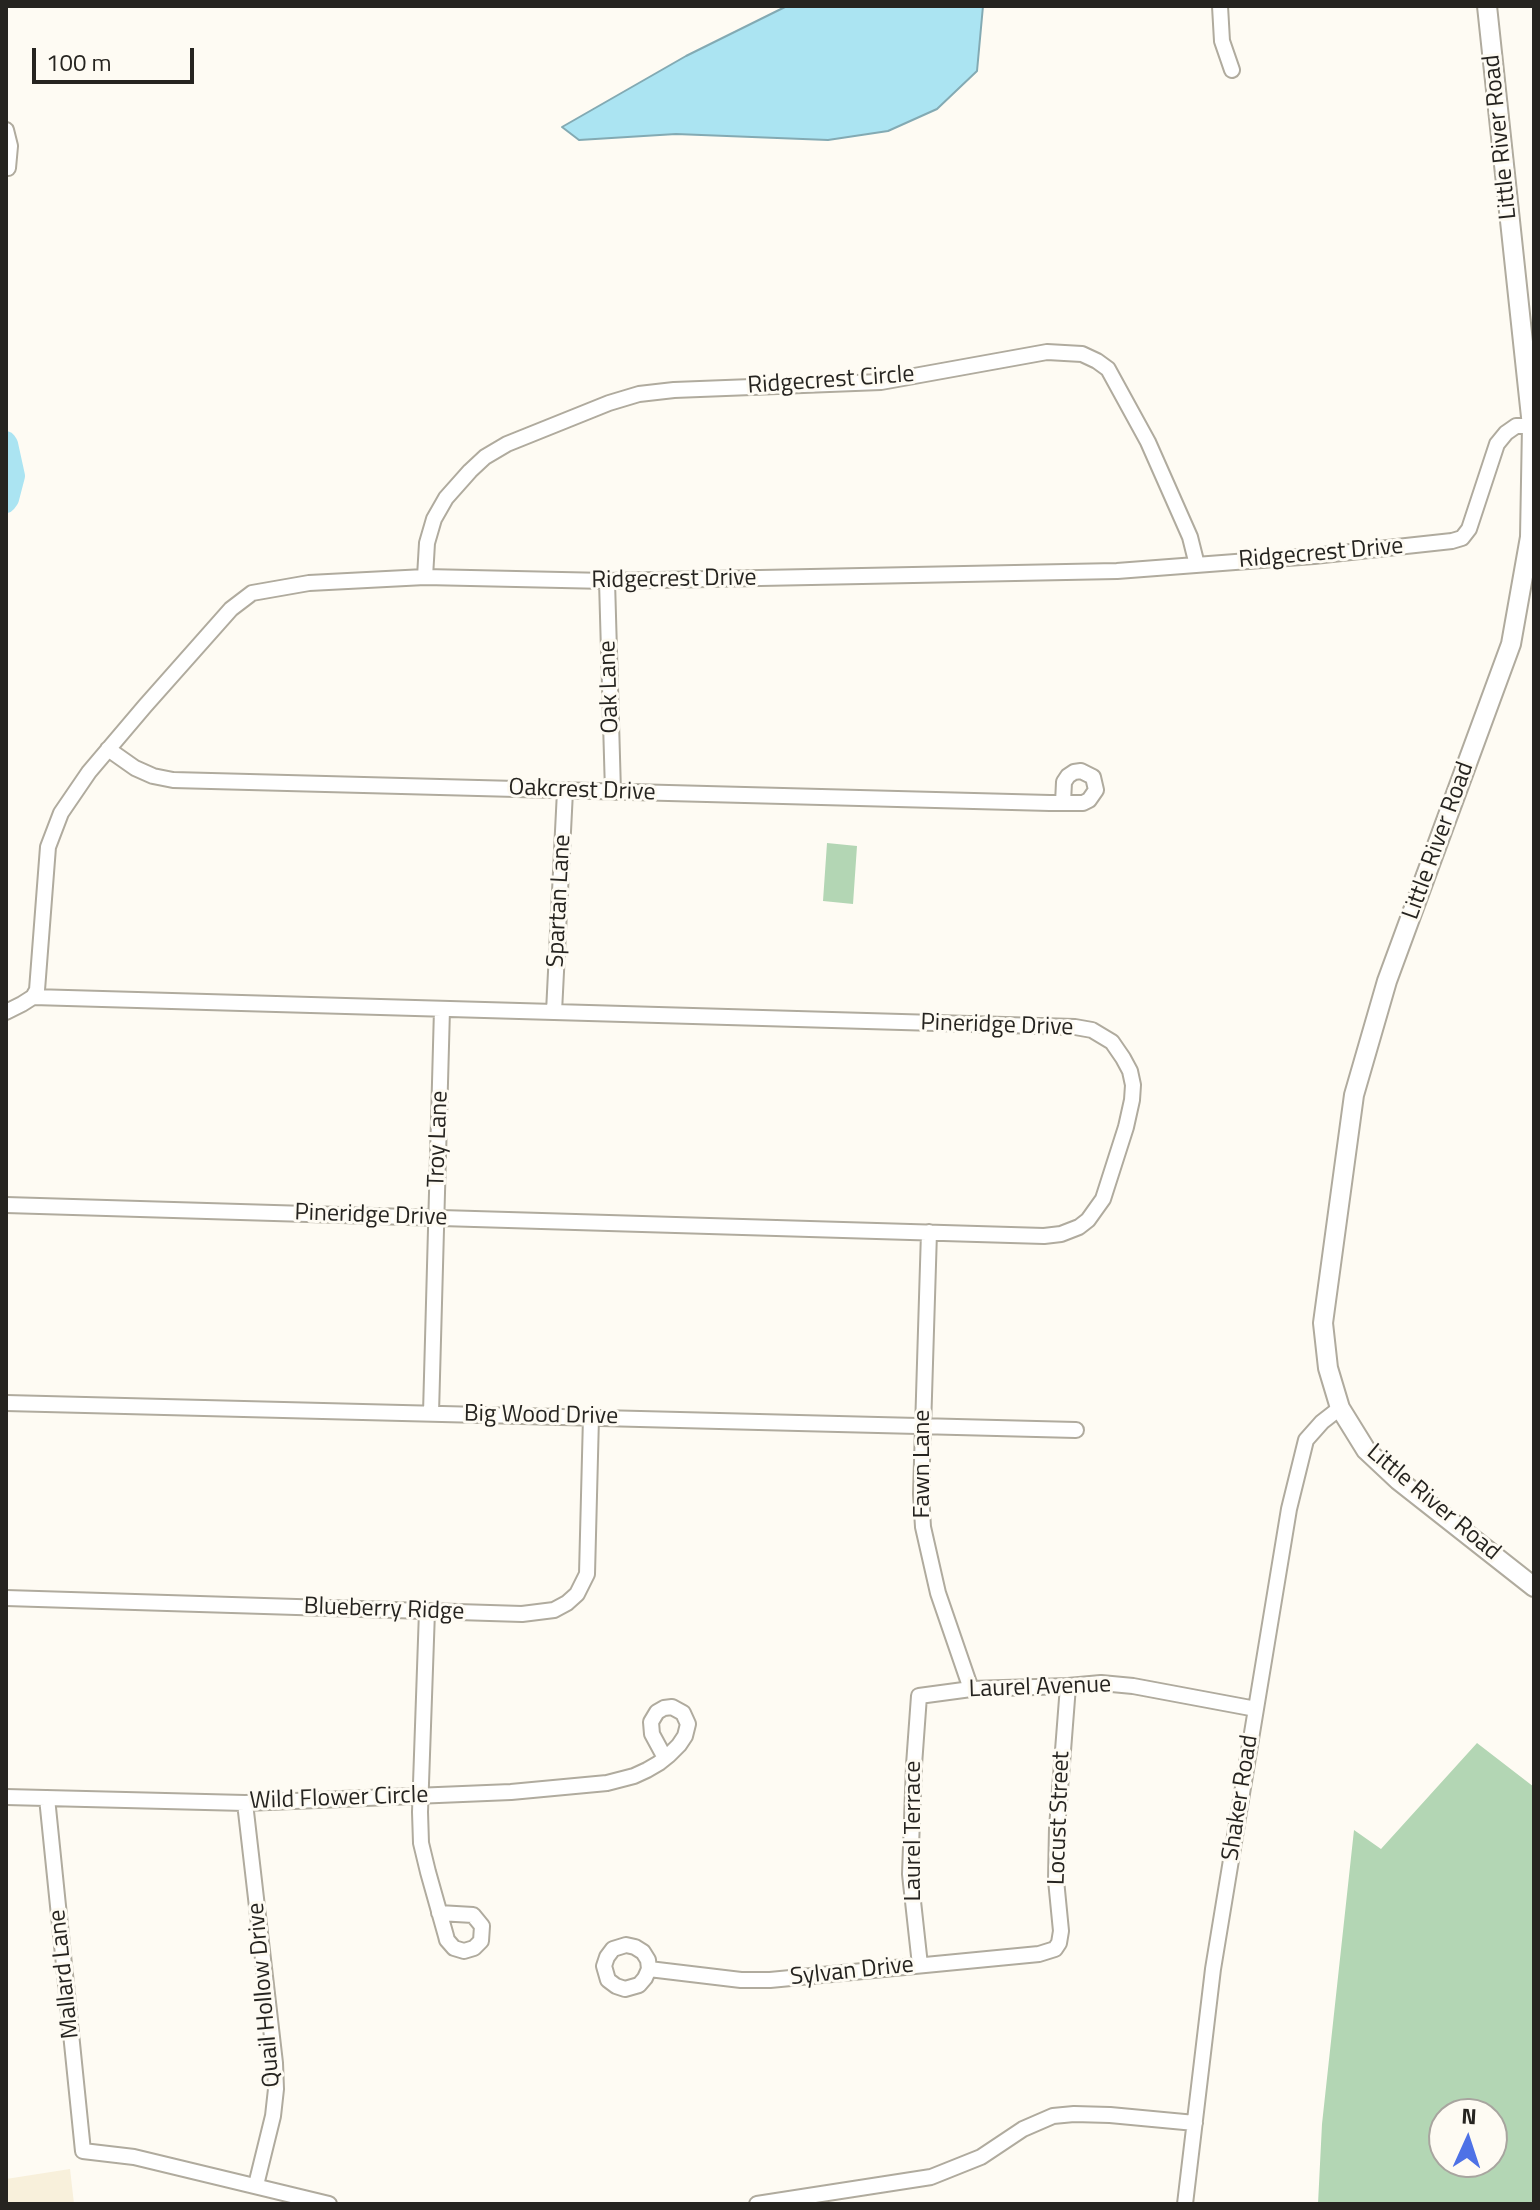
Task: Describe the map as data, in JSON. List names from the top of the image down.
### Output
{
  "streets": {
    "main road": ["Little River Road"],
    "street": [
      "Ridgecrest Circle",
      "Ridgecrest Drive",
      "Oak Lane",
      "Oakcrest Drive",
      "Spartan Lane",
      "Pineridge Drive",
      "Troy Lane",
      "Big Wood Drive",
      "Fawn Lane",
      "Blueberry Ridge",
      "Laurel Avenue",
      "Shaker Road",
      "Wild Flower Circle",
      "Locust Street",
      "Laurel Terrace",
      "Sylvan Drive",
      "Mallard Lane",
      "Quail Hollow Drive"
    ]
  },
  "crossings": [
    ["Little River Road", "Ridgecrest Drive"],
    ["Little River Road", "Shaker Road"],
    ["Ridgecrest Circle", "Ridgecrest Drive"],
    ["Ridgecrest Drive", "Oak Lane"],
    ["Ridgecrest Drive", "Oakcrest Drive"],
    ["Ridgecrest Drive", "Pineridge Drive"],
    ["Oak Lane", "Oakcrest Drive"],
    ["Oakcrest Drive", "Spartan Lane"],
    ["Spartan Lane", "Pineridge Drive"],
    ["Pineridge Drive", "Troy Lane"],
    ["Pineridge Drive", "Fawn Lane"],
    ["Troy Lane", "Big Wood Drive"],
    ["Big Wood Drive", "Fawn Lane"],
    ["Big Wood Drive", "Blueberry Ridge"],
    ["Fawn Lane", "Laurel Avenue"],
    ["Laurel Avenue", "Shaker Road"],
    ["Laurel Avenue", "Locust Street"],
    ["Laurel Avenue", "Laurel Terrace"],
    ["Wild Flower Circle", "Mallard Lane"],
    ["Wild Flower Circle", "Quail Hollow Drive"],
    ["Locust Street", "Sylvan Drive"],
    ["Laurel Terrace", "Sylvan Drive"],
    ["Mallard Lane", "Quail Hollow Drive"]
  ],
  "scale_bar": "100 m",
  "north": "top"
}
